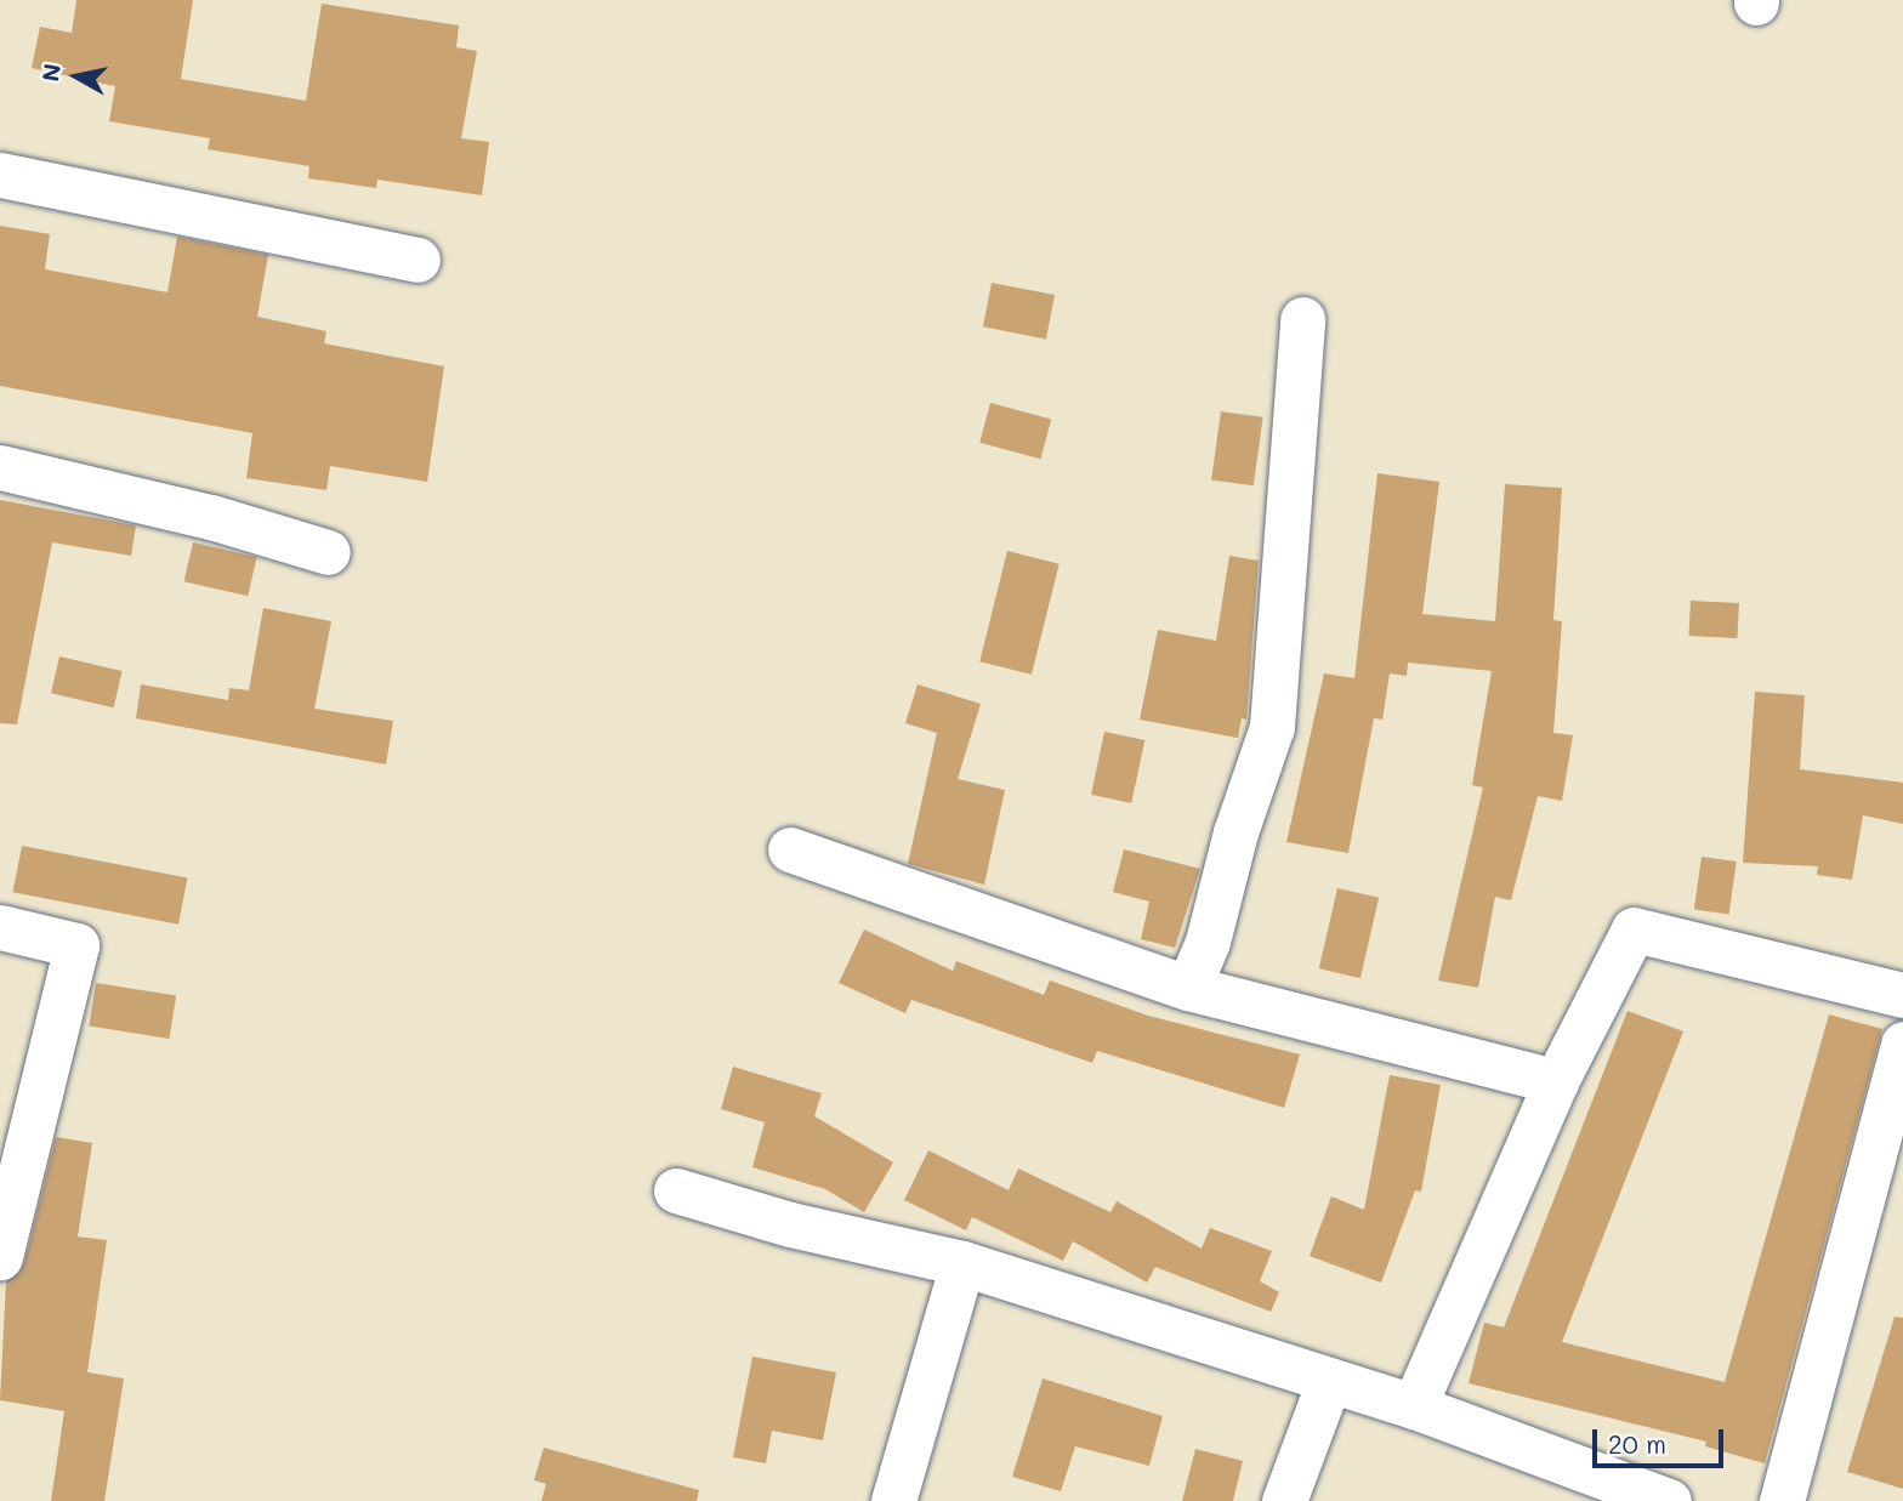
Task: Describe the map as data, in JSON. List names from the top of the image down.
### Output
{
  "scale_bar": "20 m",
  "north": "left"
}
